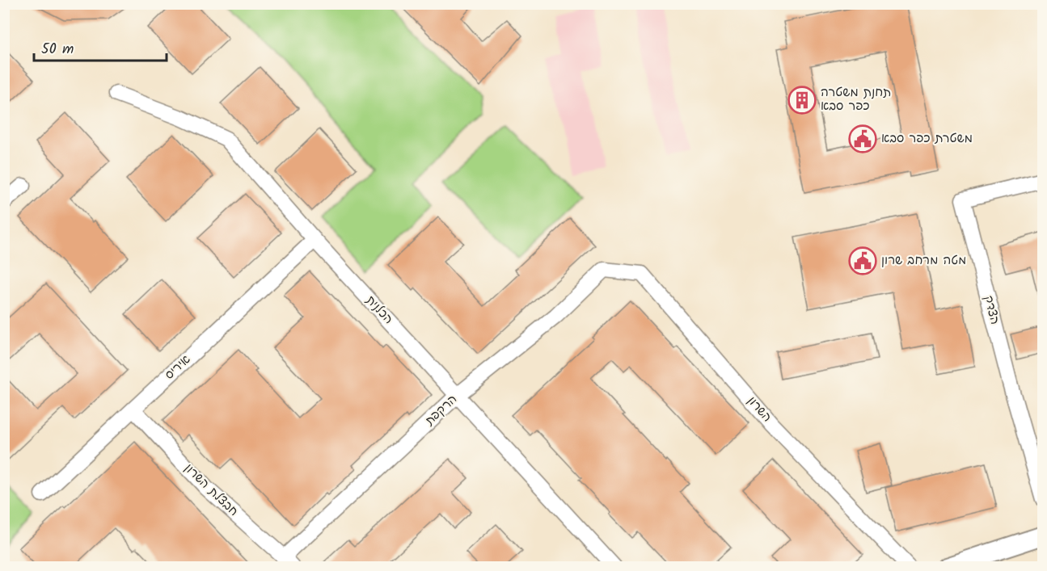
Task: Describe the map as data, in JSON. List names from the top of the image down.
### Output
{
  "streets": {
    "street": [
      "הכלנית",
      "הצדק",
      "איריס",
      "השרון",
      "הרקפת",
      "חבצלת השרון"
    ]
  },
  "crossings": [
    ["הכלנית", "איריס"],
    ["הכלנית", "הרקפת"],
    ["איריס", "חבצלת השרון"],
    ["השרון", "הרקפת"],
    ["הרקפת", "חבצלת השרון"]
  ],
  "places": {
    "building": ["תחנת משטרה כפר סבא"],
    "public building": ["משטרת כפר סבא", "מטה מרחב שרון"]
  },
  "scale_bar": "50 m"
}
